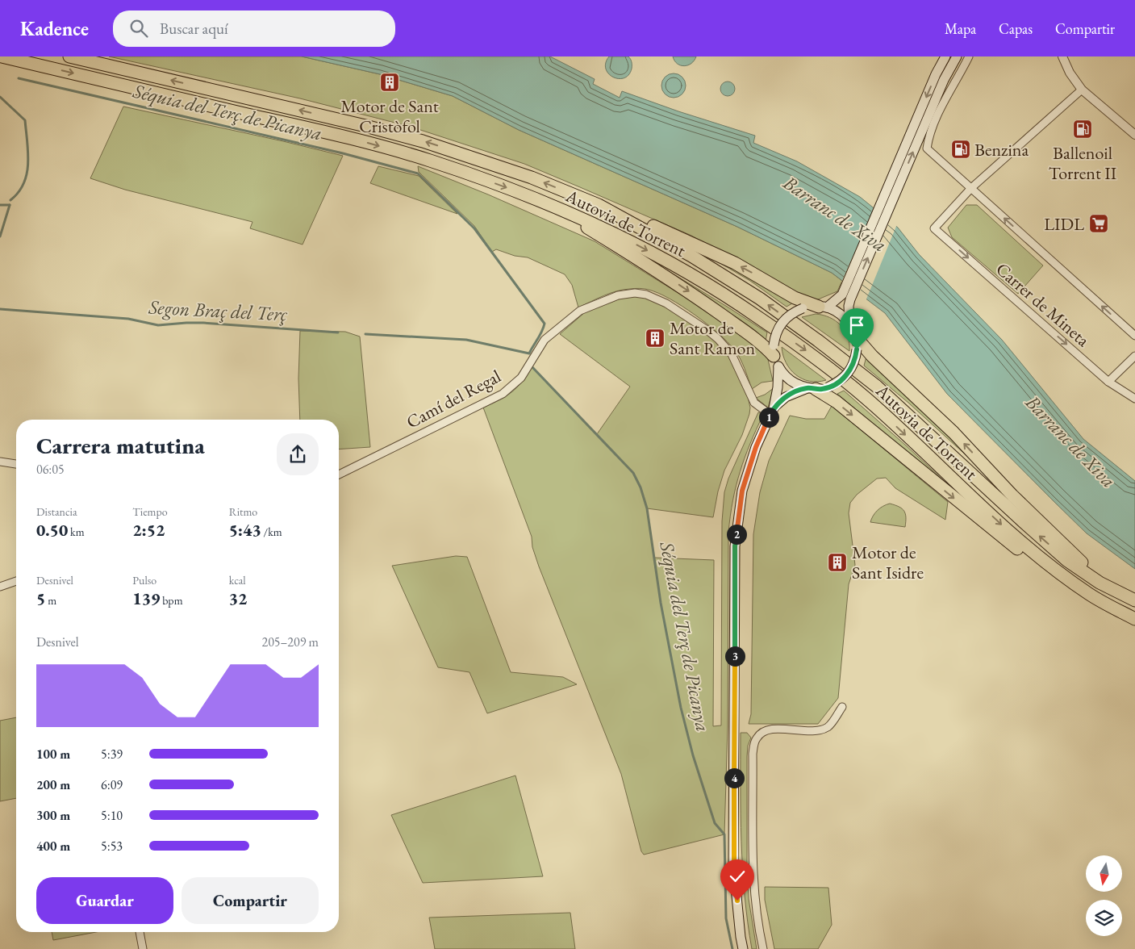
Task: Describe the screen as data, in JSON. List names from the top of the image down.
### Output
{
  "streets": {
    "highway": ["Autovia de Torrent"],
    "street": ["Carrer de Mineta", "Camí del Regal"]
  },
  "water": ["Séquia del Terç de Picanya", "Barranc de Xiva", "Segon Braç del Terç"],
  "places": {
    "building": ["Motor de Sant Cristòfol", "Motor de Sant Ramon", "Motor de Sant Isidre"],
    "fuel station": ["Ballenoil Torrent II", "Benzina"],
    "supermarket": ["LIDL"]
  },
  "north": "bottom",
  "page": {
    "header": "Kadence",
    "search": "Buscar aquí",
    "nav": ["Mapa", "Capas", "Compartir"],
    "pins": [
      "1",
      "2",
      "3",
      "4"
    ],
    "heading": ["Carrera matutina", "06:05"],
    "stats": [
      ["Distancia", "0.50 km"],
      ["Tiempo", "2:52"],
      ["Ritmo", "5:43 /km"],
      ["Desnivel", "5 m"],
      ["Pulso", "139 bpm"],
      ["kcal", "32"]
    ],
    "chart": ["Desnivel", "205–209 m"],
    "list": [
      {
        "name": "100 m",
        "note": "5:39"
      },
      {
        "name": "200 m",
        "note": "6:09"
      },
      {
        "name": "300 m",
        "note": "5:10"
      },
      {
        "name": "400 m",
        "note": "5:53"
      }
    ],
    "buttons": ["Guardar", "Compartir"]
  }
}
